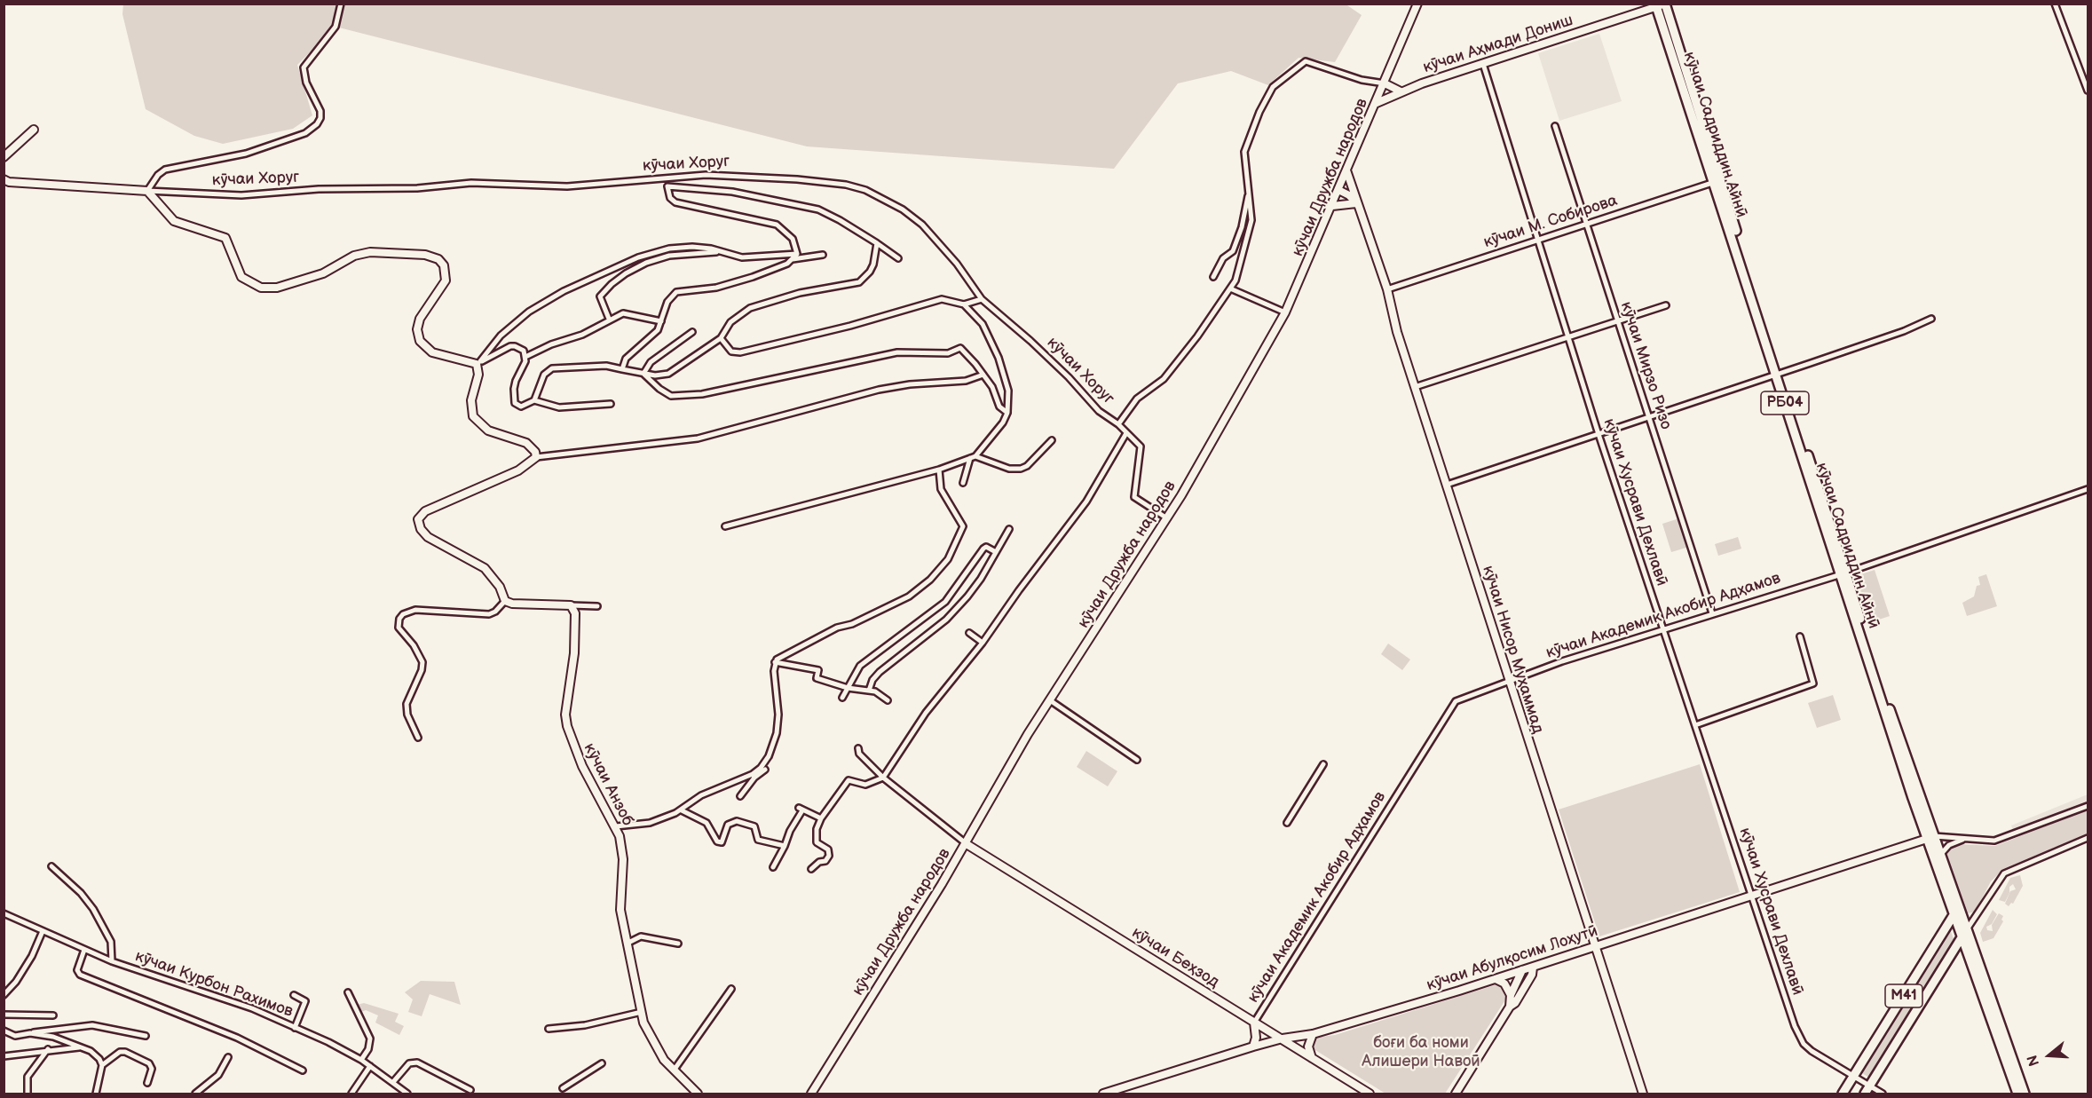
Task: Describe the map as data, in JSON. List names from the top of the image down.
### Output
{
  "streets": {
    "highway": ["кӯчаи Садриддин Айнӣ", "РБ04", "M41"],
    "street": [
      "кӯчаи Аҳмади Дониш",
      "кӯчаи Хоруг",
      "кӯчаи Дружба народов",
      "кӯчаи М. Собирова",
      "кӯчаи Мирзо Ризо",
      "кӯчаи Хусрави Дехлавӣ",
      "кӯчаи Академик Акобир Адҳамов",
      "кӯчаи Нисор Муҳаммад",
      "кӯчаи Анзоб",
      "кӯчаи Беҳзод",
      "кӯчаи Абулқосим Лоҳутӣ",
      "кӯчаи Курбон Рахимов"
    ]
  },
  "crossings": [
    ["кӯчаи Аҳмади Дониш", "кӯчаи Садриддин Айнӣ"],
    ["кӯчаи Аҳмади Дониш", "кӯчаи Дружба народов"],
    ["кӯчаи Аҳмади Дониш", "кӯчаи Хусрави Дехлавӣ"],
    ["кӯчаи Садриддин Айнӣ", "кӯчаи М. Собирова"],
    ["кӯчаи Садриддин Айнӣ", "кӯчаи Академик Акобир Адҳамов"],
    ["кӯчаи Садриддин Айнӣ", "кӯчаи Абулқосим Лоҳутӣ"],
    ["кӯчаи Садриддин Айнӣ", "M41"],
    ["кӯчаи Хоруг", "кӯчаи Дружба народов"],
    ["кӯчаи Дружба народов", "кӯчаи Нисор Муҳаммад"],
    ["кӯчаи Дружба народов", "кӯчаи Беҳзод"],
    ["кӯчаи М. Собирова", "кӯчаи Мирзо Ризо"],
    ["кӯчаи М. Собирова", "кӯчаи Хусрави Дехлавӣ"],
    ["кӯчаи М. Собирова", "кӯчаи Нисор Муҳаммад"],
    ["кӯчаи Мирзо Ризо", "кӯчаи Академик Акобир Адҳамов"],
    ["кӯчаи Хусрави Дехлавӣ", "кӯчаи Академик Акобир Адҳамов"],
    ["кӯчаи Хусрави Дехлавӣ", "кӯчаи Абулқосим Лоҳутӣ"],
    ["кӯчаи Хусрави Дехлавӣ", "M41"],
    ["кӯчаи Академик Акобир Адҳамов", "кӯчаи Нисор Муҳаммад"],
    ["кӯчаи Академик Акобир Адҳамов", "кӯчаи Беҳзод"],
    ["кӯчаи Нисор Муҳаммад", "кӯчаи Абулқосим Лоҳутӣ"],
    ["кӯчаи Беҳзод", "кӯчаи Абулқосим Лоҳутӣ"]
  ],
  "parks": ["боғи ба номи Алишери Навоӣ"],
  "north": "left"
}
